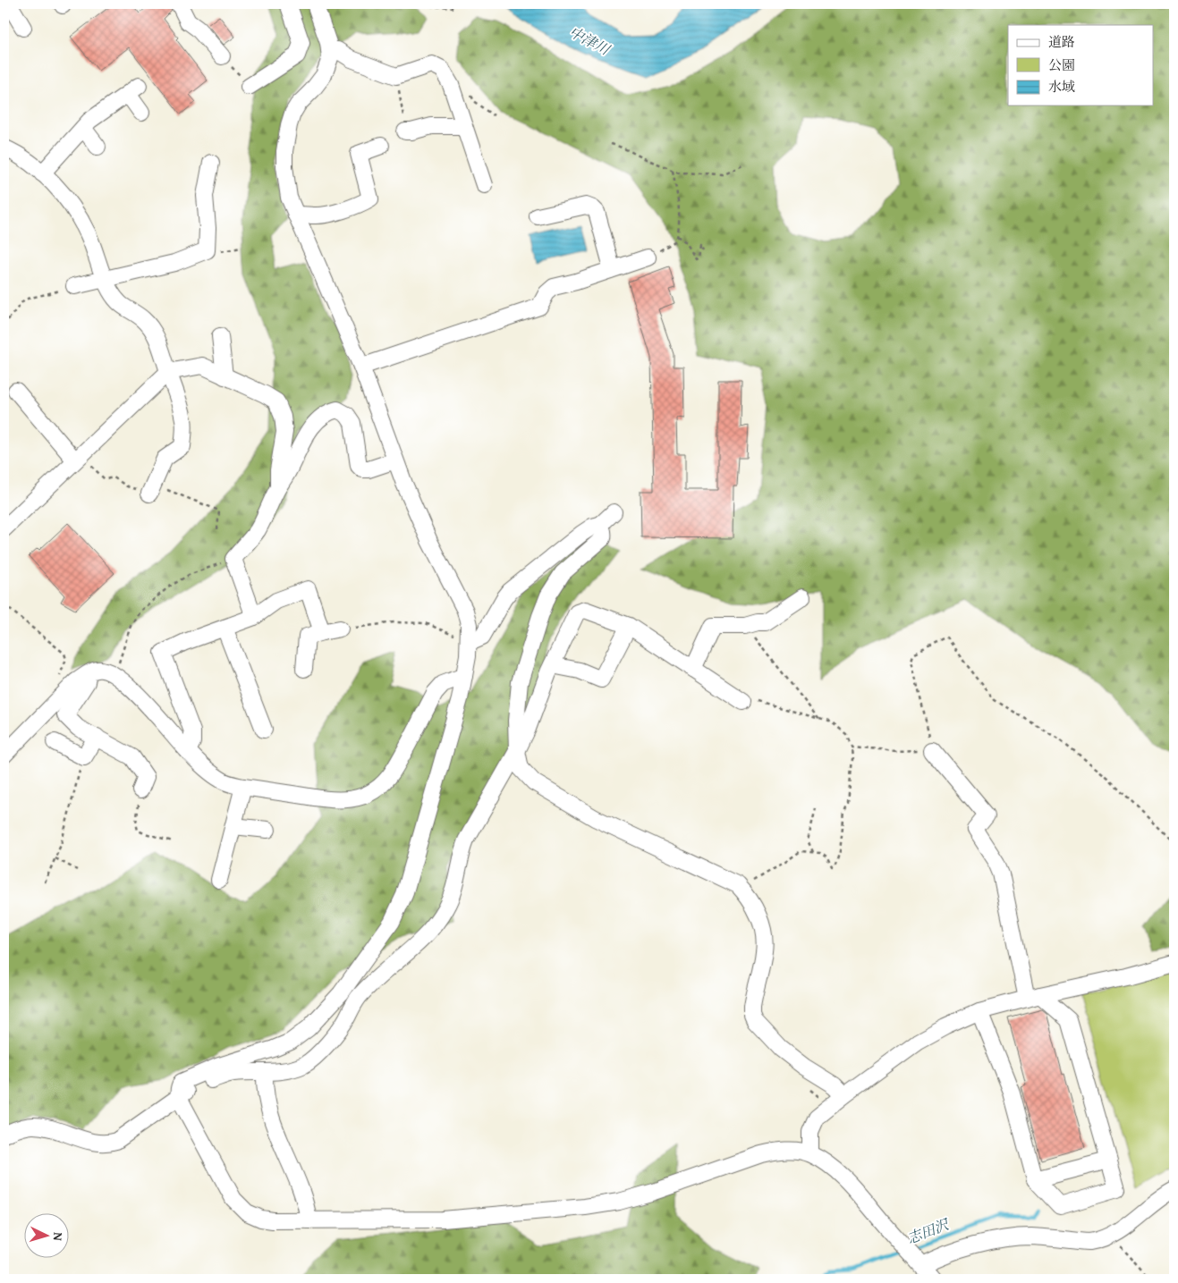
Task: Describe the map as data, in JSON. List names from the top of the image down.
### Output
{
  "water": ["中津川", "志田沢"],
  "legend": ["道路", "公園", "水域"],
  "north": "right"
}
